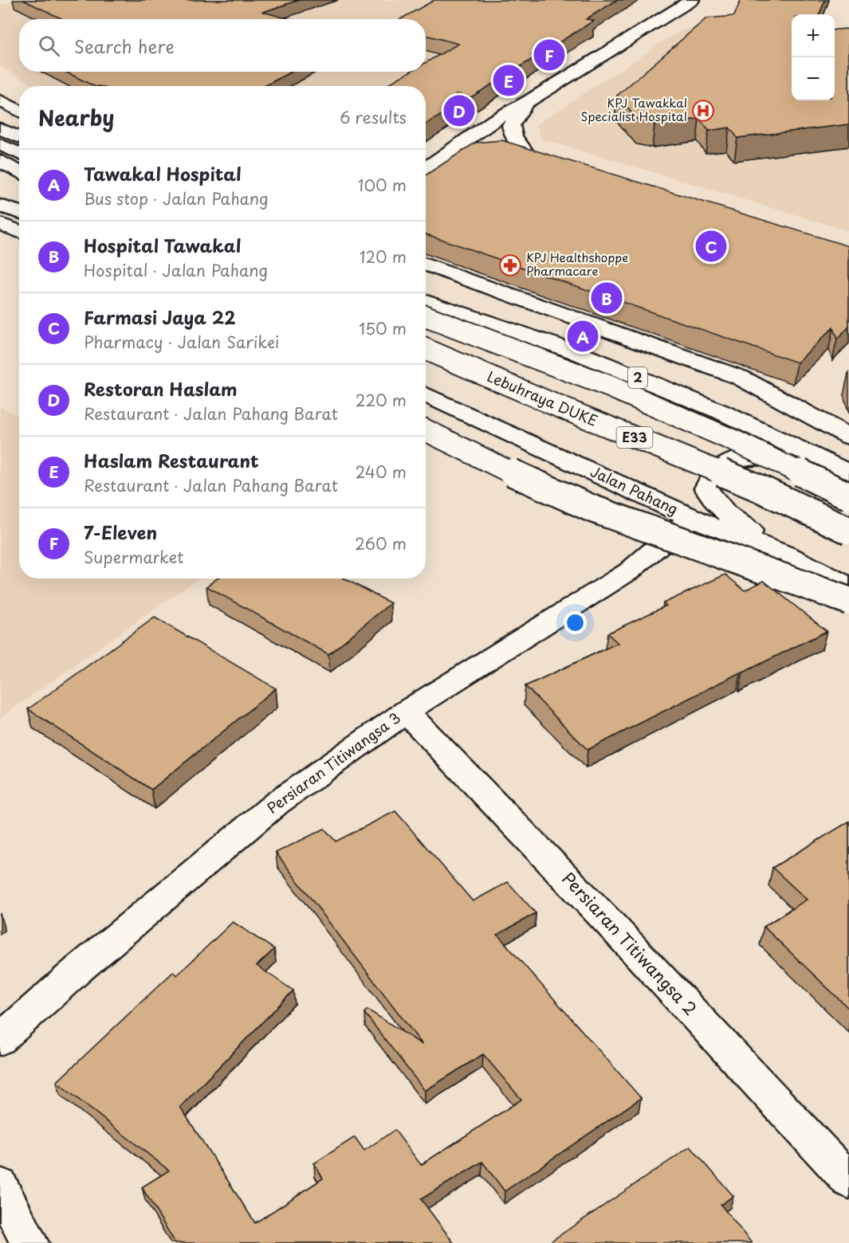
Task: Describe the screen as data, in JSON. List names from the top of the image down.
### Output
{
  "streets": {
    "main road": [
      "2",
      "Lebuhraya DUKE",
      "E33",
      "Jalan Pahang",
      "Persiaran Titiwangsa 3",
      "Persiaran Titiwangsa 2"
    ]
  },
  "crossings": [
    ["Jalan Pahang", "Persiaran Titiwangsa 3"],
    ["Persiaran Titiwangsa 3", "Persiaran Titiwangsa 2"]
  ],
  "places": {
    "hospital": ["KPJ Tawakkal Specialist Hospital"],
    "pharmacy": ["KPJ Healthshoppe Pharmacare"]
  },
  "page": {
    "map_buttons": ["+", "−"],
    "search": "Search here",
    "pins": [
      "F",
      "E",
      "D",
      "C",
      "B",
      "A"
    ],
    "heading": ["Nearby", "6 results"],
    "list": [
      {
        "mark": "A",
        "name": "Tawakal Hospital",
        "note": "Bus stop · Jalan Pahang",
        "value": "100 m"
      },
      {
        "mark": "B",
        "name": "Hospital Tawakal",
        "note": "Hospital · Jalan Pahang",
        "value": "120 m"
      },
      {
        "mark": "C",
        "name": "Farmasi Jaya 22",
        "note": "Pharmacy · Jalan Sarikei",
        "value": "150 m"
      },
      {
        "mark": "D",
        "name": "Restoran Haslam",
        "note": "Restaurant · Jalan Pahang Barat",
        "value": "220 m"
      },
      {
        "mark": "E",
        "name": "Haslam Restaurant",
        "note": "Restaurant · Jalan Pahang Barat",
        "value": "240 m"
      },
      {
        "mark": "F",
        "name": "7-Eleven",
        "note": "Supermarket",
        "value": "260 m"
      }
    ]
  }
}
